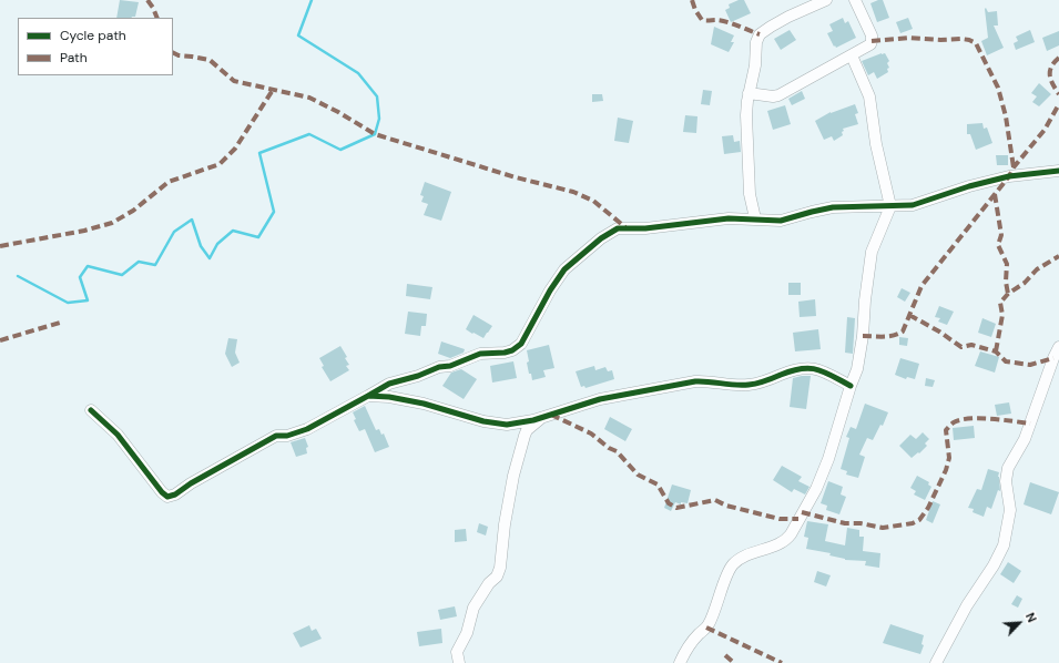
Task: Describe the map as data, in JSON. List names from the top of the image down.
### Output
{
  "legend": ["Cycle path", "Path"],
  "north": "top right"
}
